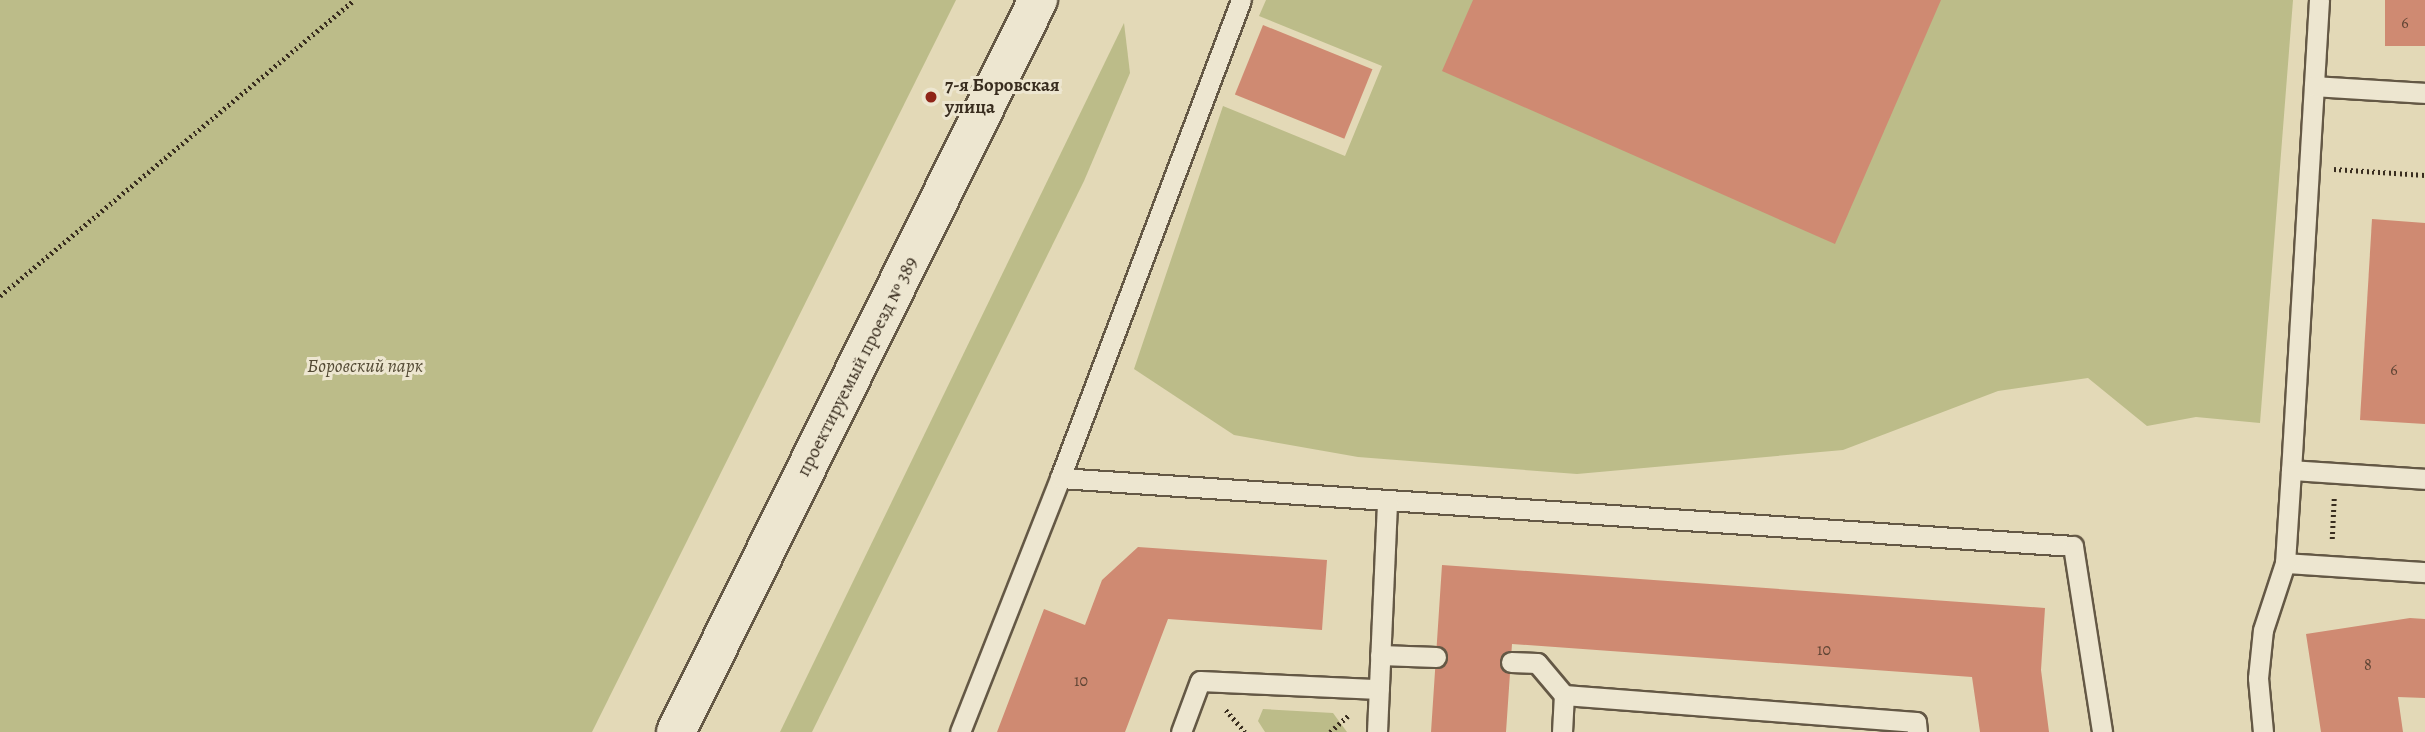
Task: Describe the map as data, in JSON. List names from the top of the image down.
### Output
{
  "streets": {
    "main road": ["проектируемый проезд № 389"]
  },
  "parks": ["Боровский парк"],
  "places": ["7-я Боровская улица"],
  "house_numbers": [
    "6",
    "6",
    "10",
    "8",
    "10"
  ]
}
